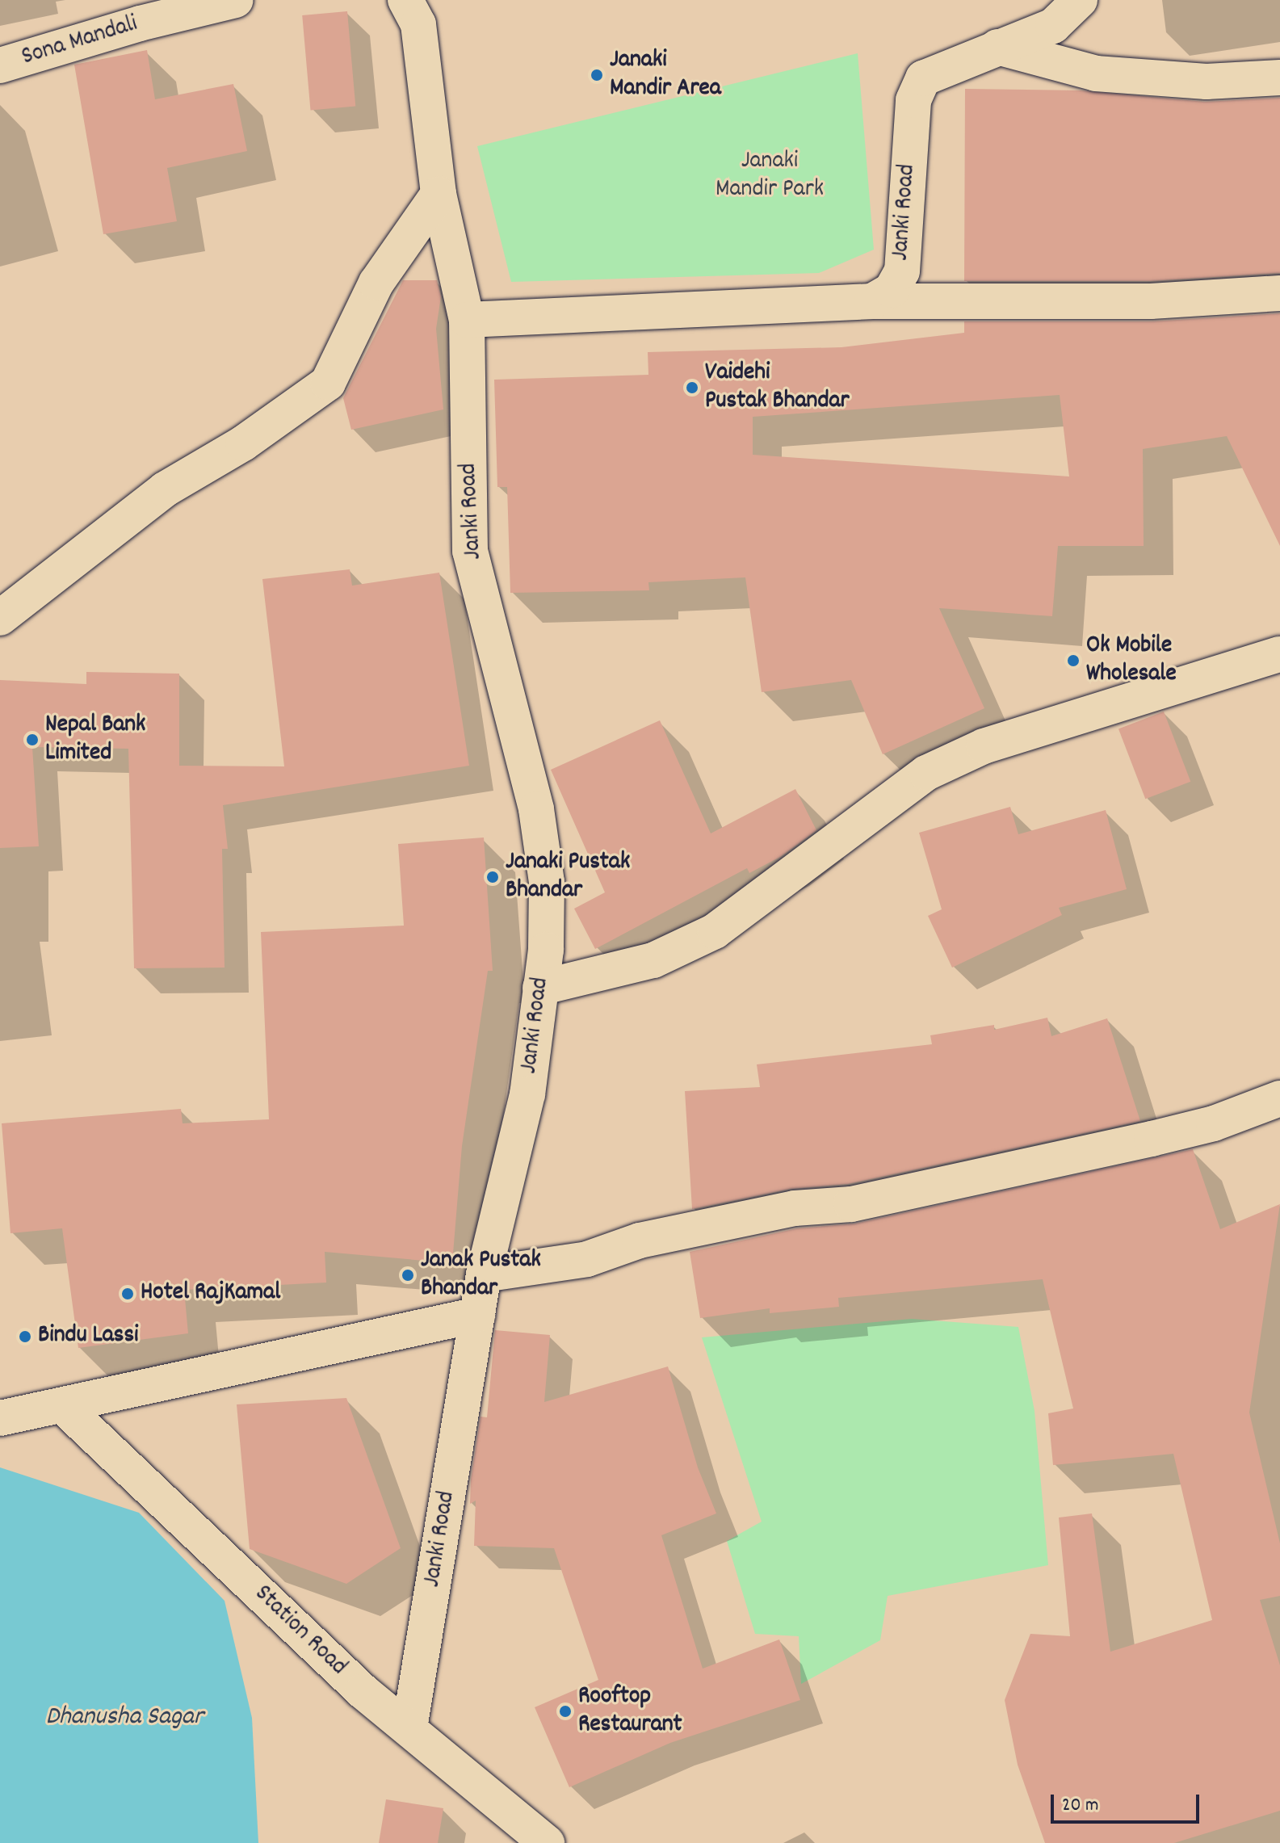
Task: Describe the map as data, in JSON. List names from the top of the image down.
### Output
{
  "streets": {
    "street": ["Sona Mandali", "Janki Road", "Station Road"]
  },
  "crossings": [
    ["Janki Road", "Station Road"]
  ],
  "water": ["Dhanusha Sagar"],
  "parks": ["Janaki Mandir Park"],
  "places": [
    "Janaki Mandir Area",
    "Vaidehi Pustak Bhandar",
    "Ok Mobile Wholesale",
    "Nepal Bank Limited",
    "Janaki Pustak Bhandar",
    "Janak Pustak Bhandar",
    "Hotel RajKamal",
    "Bindu Lassi",
    "Rooftop Restaurant"
  ],
  "scale_bar": "20 m"
}
